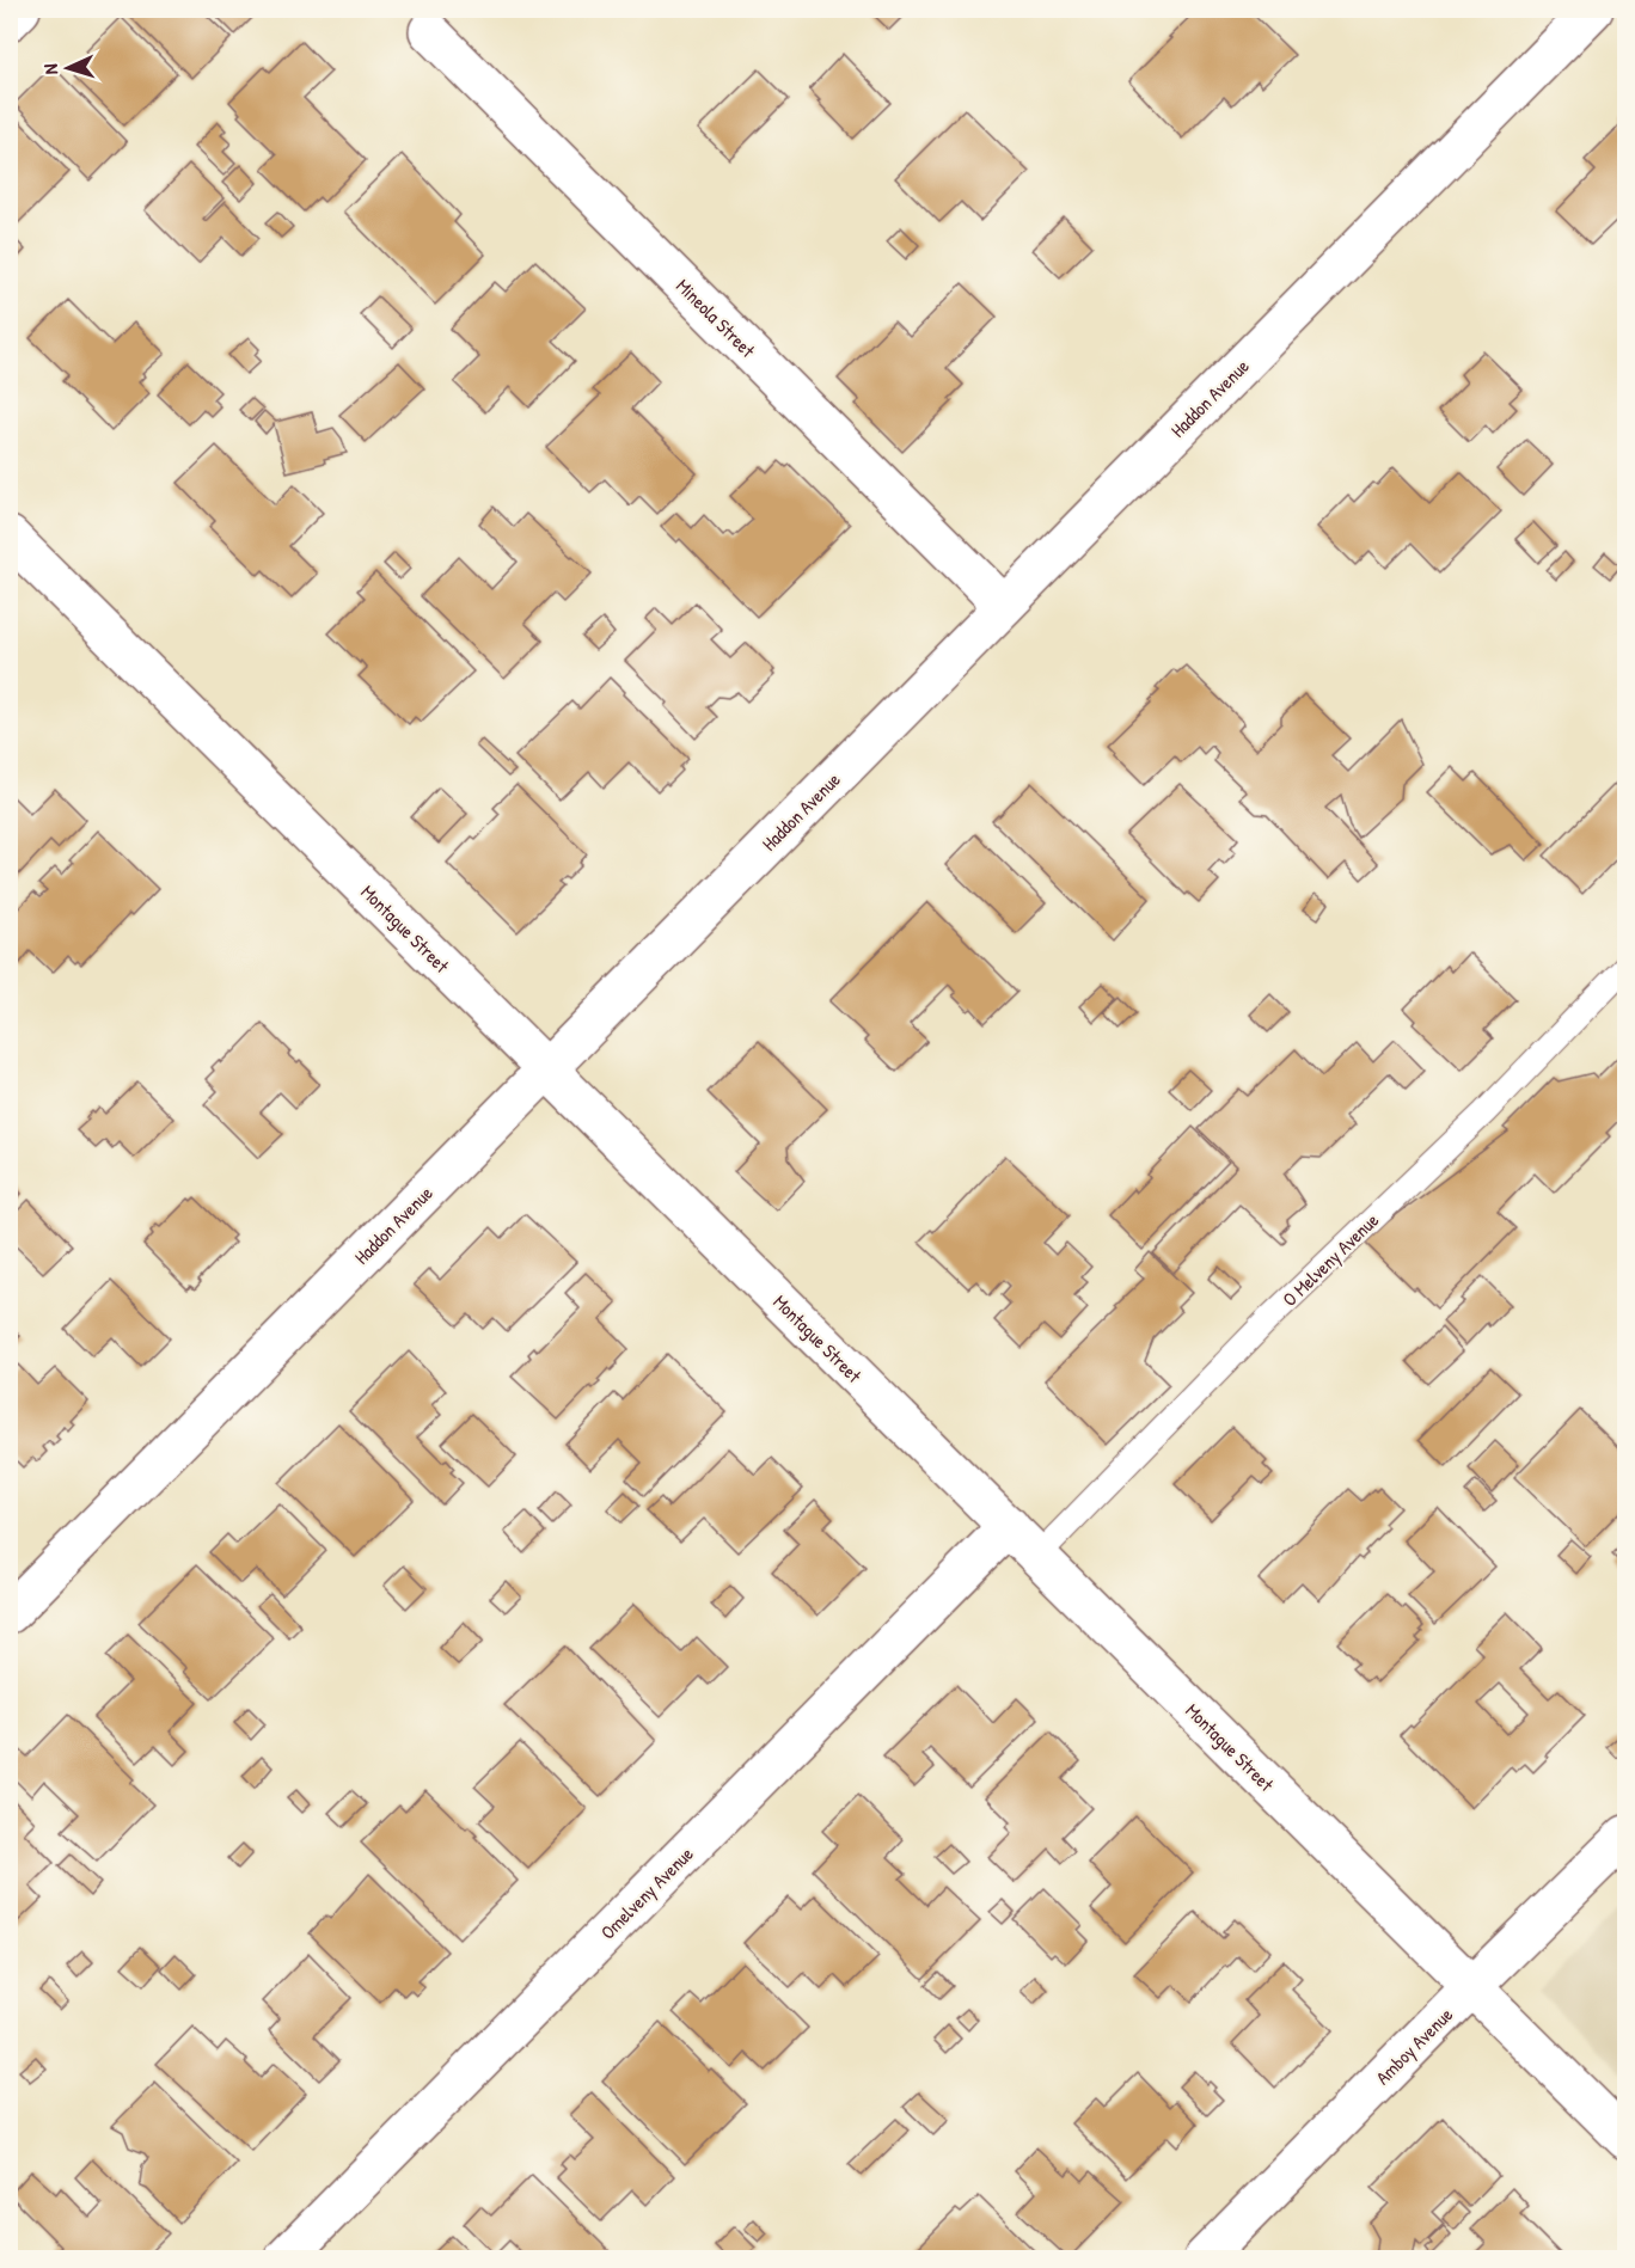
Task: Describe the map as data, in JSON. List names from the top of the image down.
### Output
{
  "streets": {
    "street": [
      "Mineola Street",
      "Haddon Avenue",
      "Montague Street",
      "Omelveny Avenue",
      "Amboy Avenue"
    ],
    "lane": ["O Melveny Avenue"]
  },
  "crossings": [
    ["Mineola Street", "Haddon Avenue"],
    ["Haddon Avenue", "Montague Street"],
    ["Montague Street", "O Melveny Avenue"],
    ["Montague Street", "Omelveny Avenue"],
    ["Montague Street", "Amboy Avenue"]
  ],
  "north": "left"
}
